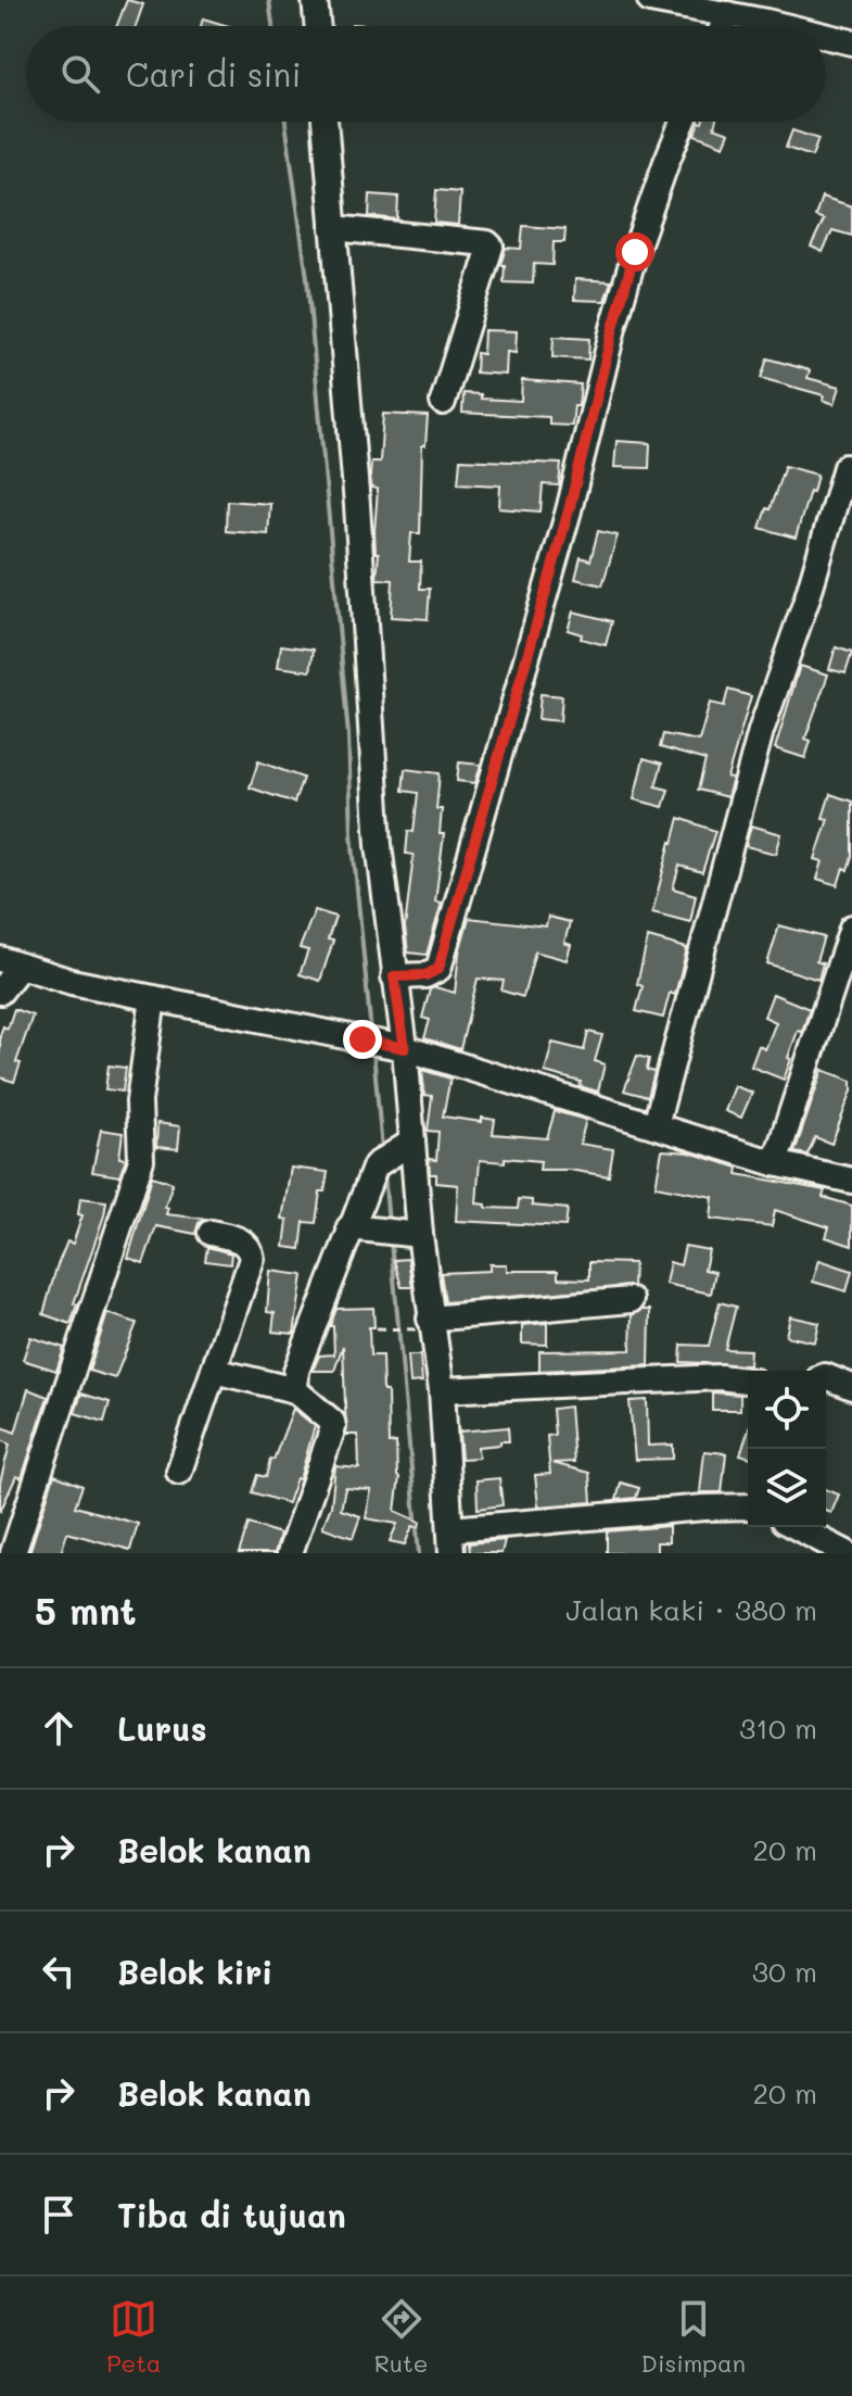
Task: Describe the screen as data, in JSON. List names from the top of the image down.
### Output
{
  "page": {
    "search": "Cari di sini",
    "heading": ["5 mnt", "Jalan kaki · 380 m"],
    "list": [
      ["Lurus", "310 m"],
      ["Belok kanan", "20 m"],
      ["Belok kiri", "30 m"],
      ["Belok kanan", "20 m"],
      "Tiba di tujuan"
    ],
    "nav": ["Peta", "Rute", "Disimpan"]
  }
}
